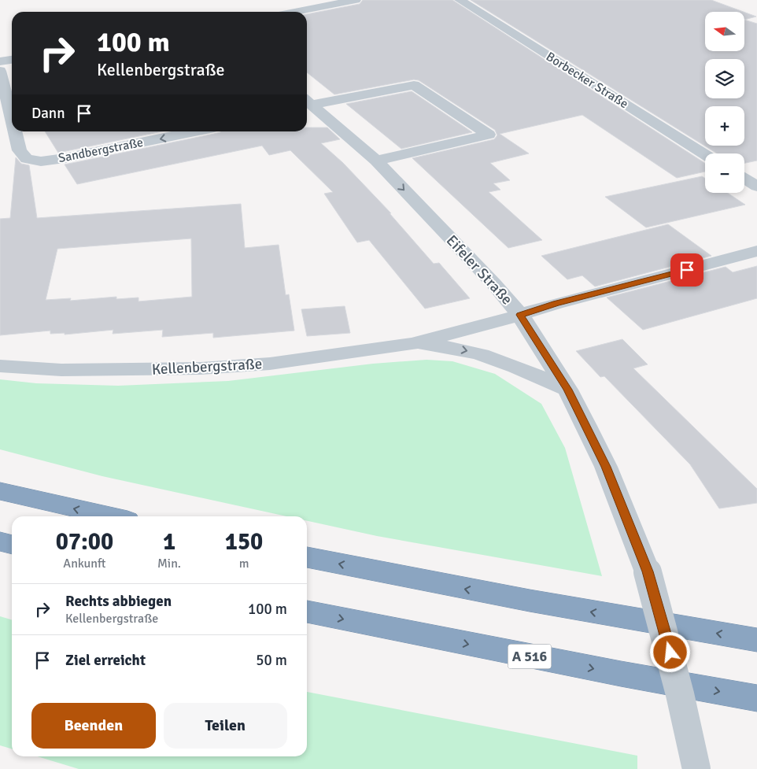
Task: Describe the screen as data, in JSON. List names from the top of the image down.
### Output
{
  "streets": {
    "highway": ["A 516"],
    "street": [
      "Borbecker Straße",
      "Sandbergstraße",
      "Eifeler Straße",
      "Kellenbergstraße"
    ]
  },
  "crossings": [
    ["Eifeler Straße", "Kellenbergstraße"]
  ],
  "north": "left",
  "page": {
    "map_buttons": ["+", "−"],
    "turn": ["100 m", "Kellenbergstraße"],
    "then": "Dann",
    "eta": [
      "07:00",
      "Ankunft",
      "1",
      "Min.",
      "150",
      "m"
    ],
    "list": [
      {
        "name": "Rechts abbiegen",
        "note": "Kellenbergstraße",
        "value": "100 m"
      },
      {
        "name": "Ziel erreicht",
        "value": "50 m"
      }
    ],
    "buttons": ["Beenden", "Teilen"]
  }
}
